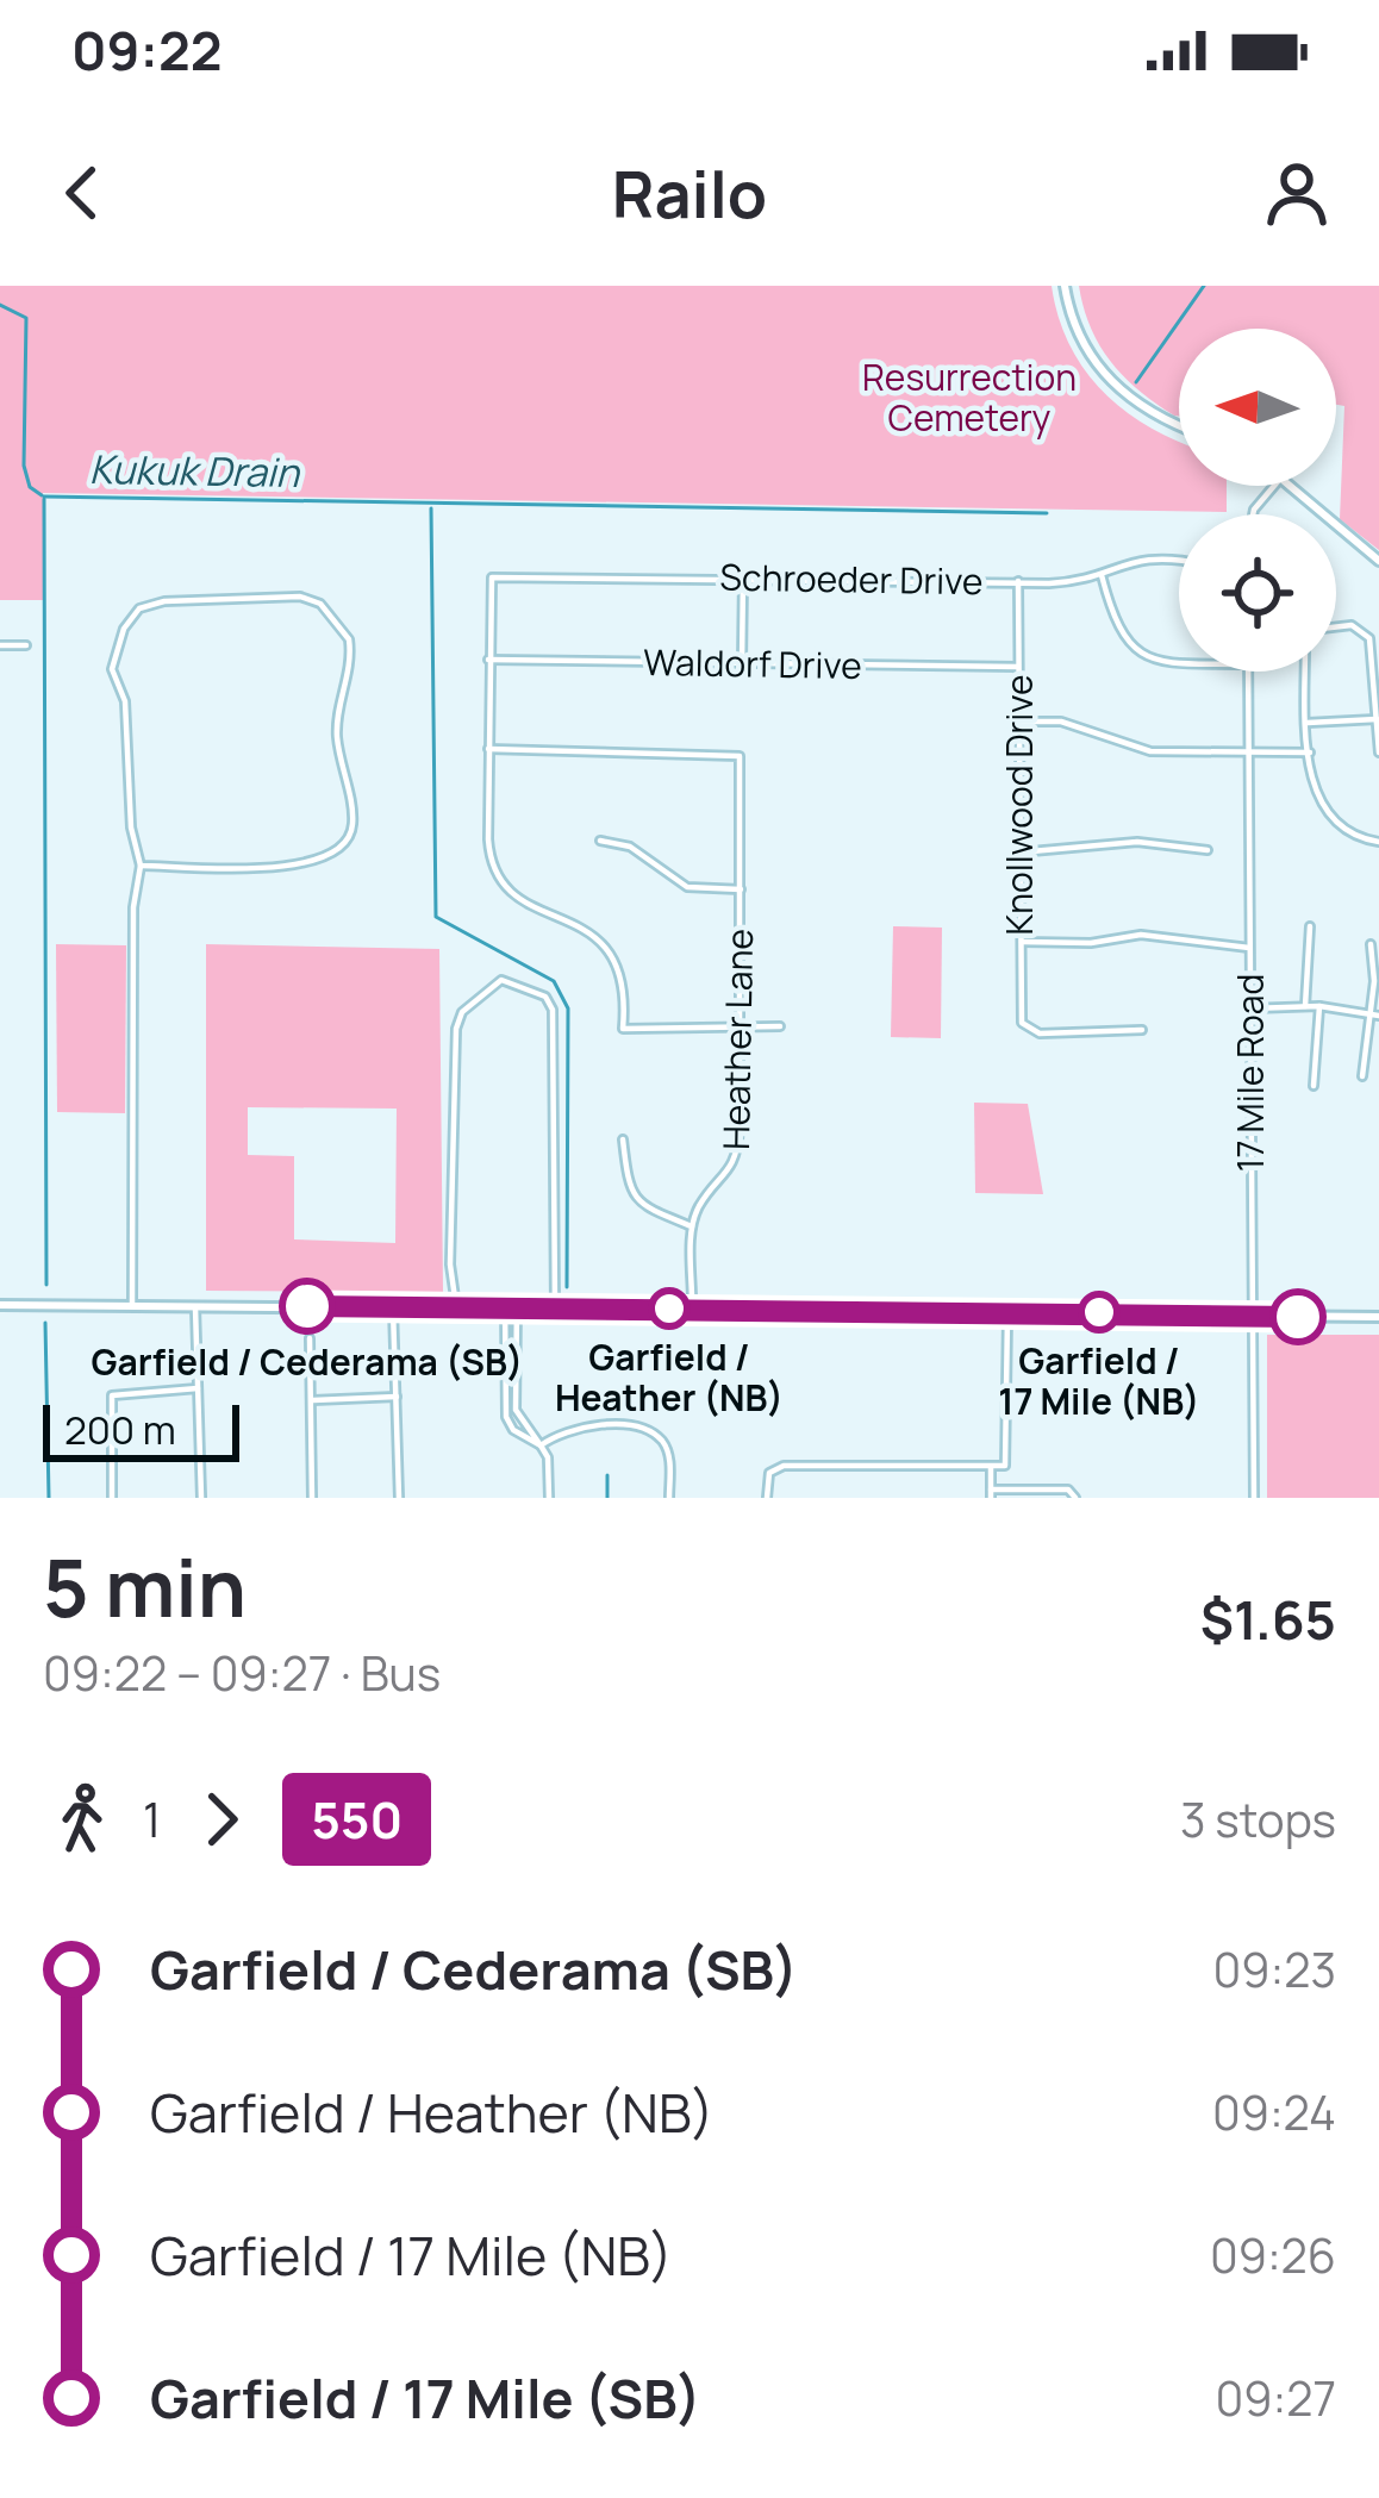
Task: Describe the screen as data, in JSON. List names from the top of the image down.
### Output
{
  "streets": {
    "street": [
      "Schroeder Drive",
      "Waldorf Drive",
      "Knollwood Drive",
      "Heather Lane",
      "17 Mile Road"
    ]
  },
  "crossings": [
    ["Schroeder Drive", "Waldorf Drive"],
    ["Schroeder Drive", "Knollwood Drive"],
    ["Waldorf Drive", "Knollwood Drive"]
  ],
  "water": ["Kukuk Drain"],
  "parks": ["Resurrection Cemetery"],
  "places": ["Garfield / Cederama (SB)", "Garfield / Heather (NB)", "Garfield / 17 Mile (NB)"],
  "lines": ["bus line 550"],
  "scale_bar": "200 m",
  "north": "left",
  "page": {
    "status": "09:22",
    "header": "Railo",
    "scale": "200 m",
    "heading": ["5 min", "09:22 – 09:27 · Bus", "$1.65"],
    "legs": ["1", "550", "3 stops"],
    "list": [
      {
        "name": "Garfield / Cederama (SB)",
        "value": "09:23"
      },
      {
        "name": "Garfield / Heather (NB)",
        "value": "09:24"
      },
      {
        "name": "Garfield / 17 Mile (NB)",
        "value": "09:26"
      },
      {
        "name": "Garfield / 17 Mile (SB)",
        "value": "09:27"
      }
    ]
  }
}
